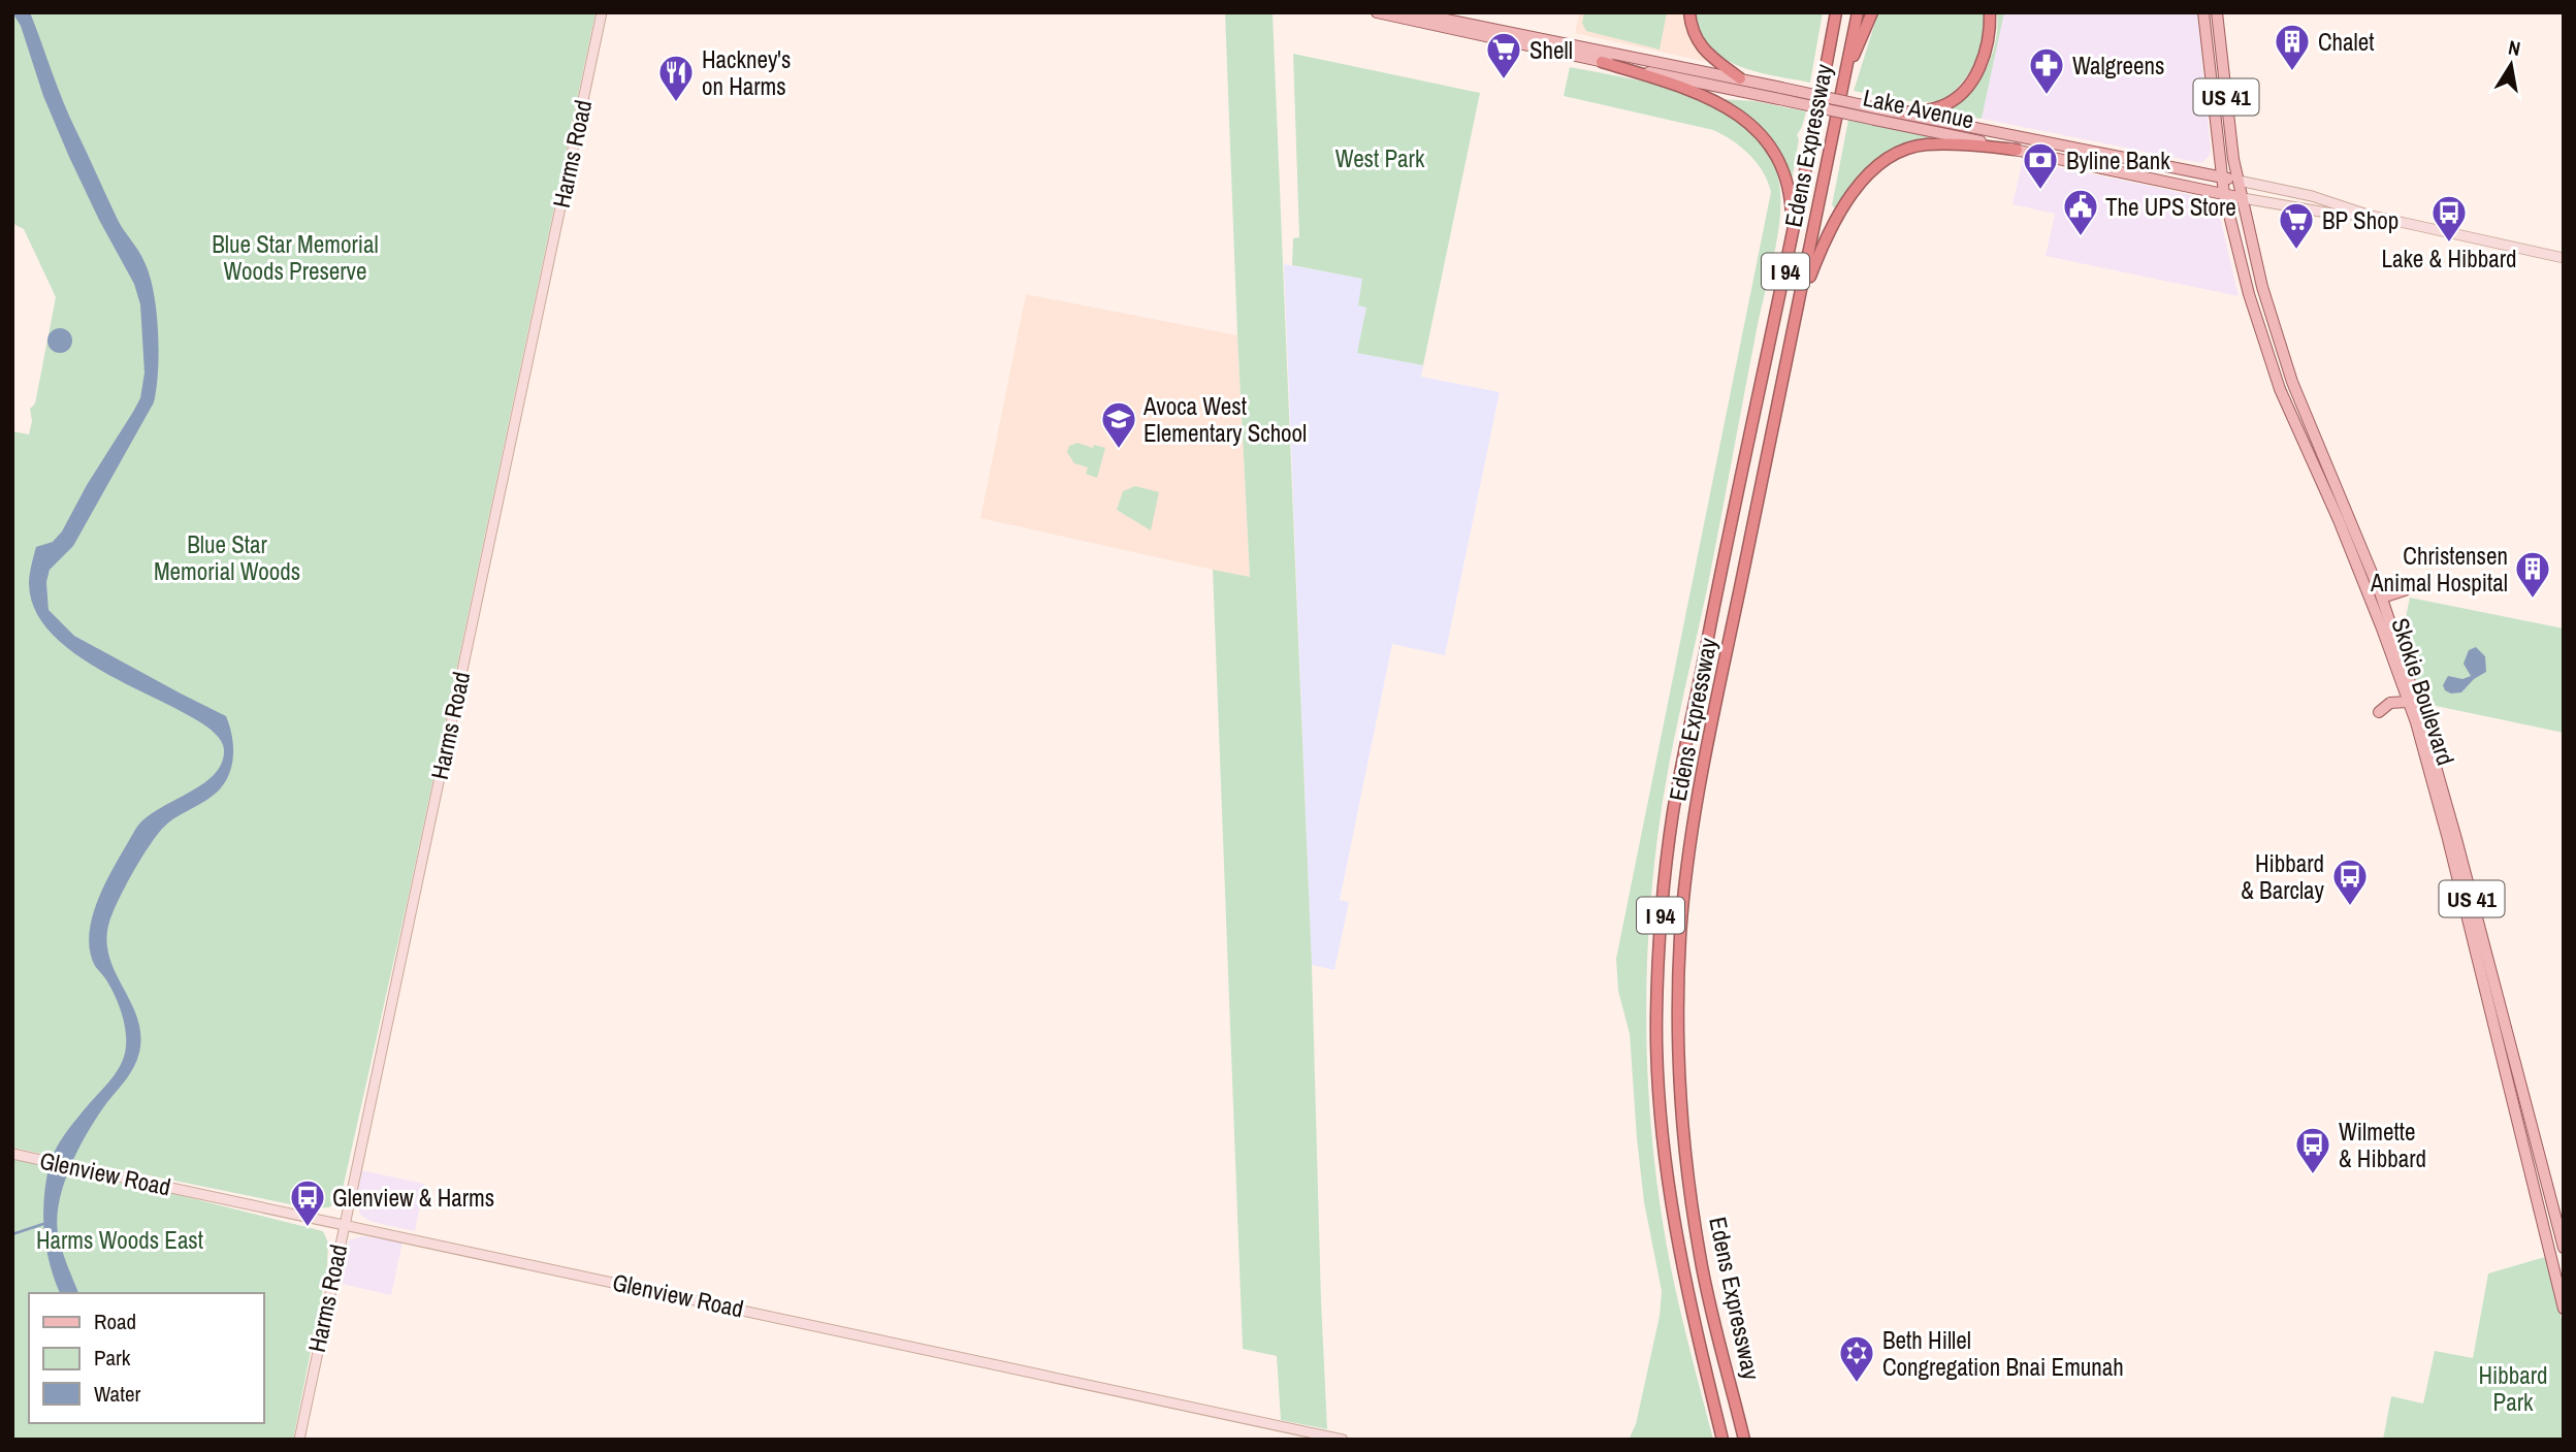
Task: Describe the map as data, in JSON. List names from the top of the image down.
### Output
{
  "streets": {
    "highway": ["Edens Expressway", "I 94"],
    "main road": [
      "US 41",
      "Lake Avenue",
      "Harms Road",
      "Skokie Boulevard",
      "Glenview Road"
    ]
  },
  "crossings": [
    ["Lake Avenue", "Skokie Boulevard"],
    ["Harms Road", "Glenview Road"]
  ],
  "parks": [
    "West Park",
    "Blue Star Memorial Woods Preserve",
    "Blue Star Memorial Woods",
    "Harms Woods East",
    "Hibbard Park"
  ],
  "places": {
    "building": ["Chalet", "Christensen Animal Hospital"],
    "supermarket": ["Shell", "BP Shop"],
    "pharmacy": ["Walgreens"],
    "restaurant": ["Hackney's on Harms"],
    "bank": ["Byline Bank"],
    "public building": ["The UPS Store"],
    "bus stop": [
      "Lake & Hibbard",
      "Hibbard & Barclay",
      "Wilmette & Hibbard",
      "Glenview & Harms"
    ],
    "school or university": ["Avoca West Elementary School"],
    "synagogue": ["Beth Hillel Congregation Bnai Emunah"]
  },
  "legend": ["Road", "Park", "Water"],
  "north": "top"
}
